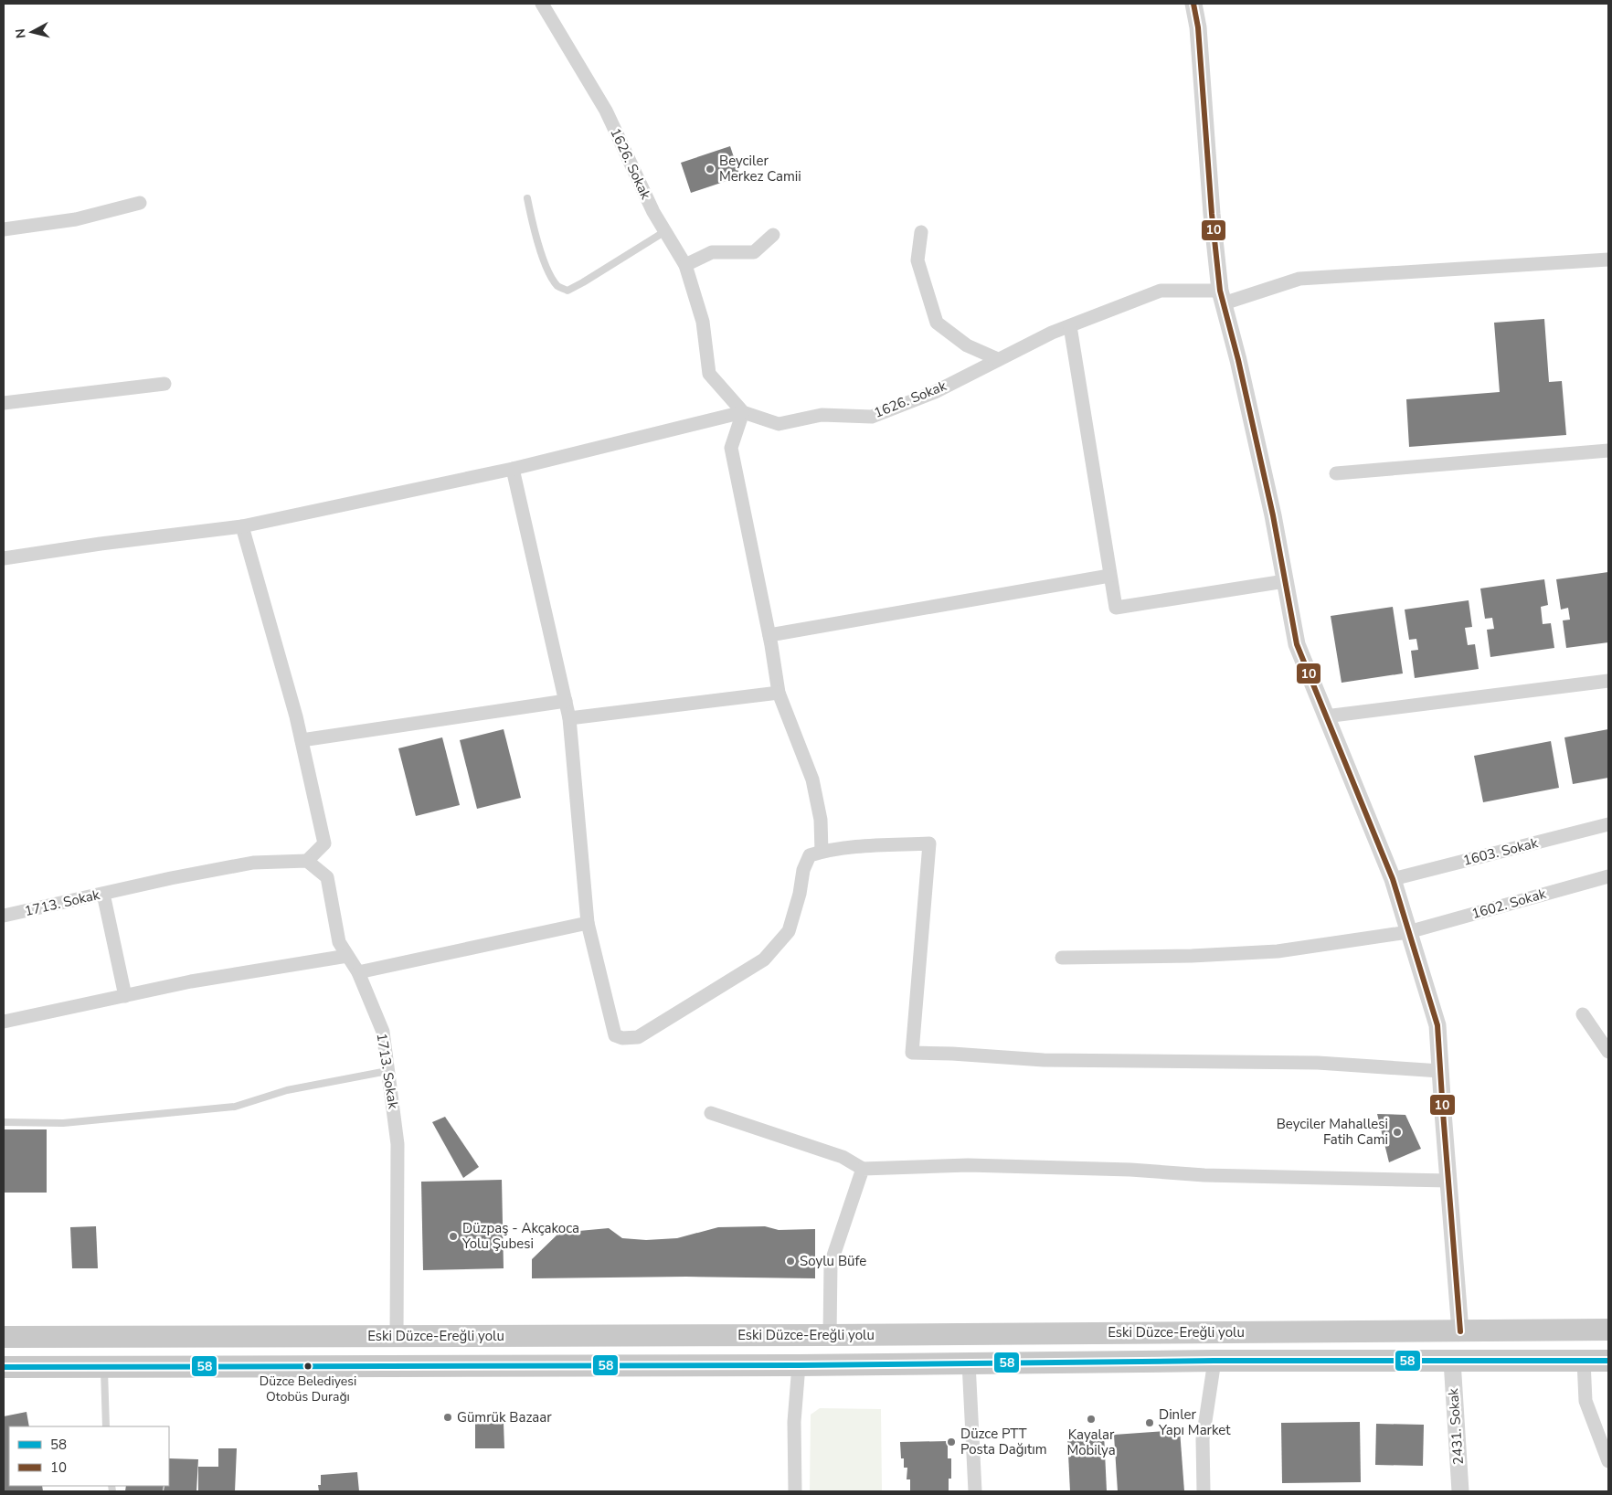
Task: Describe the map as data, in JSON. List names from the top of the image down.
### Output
{
  "streets": {
    "main road": ["Eski Düzce-Ereğli yolu"],
    "street": [
      "1626. Sokak",
      "1603. Sokak",
      "1713. Sokak",
      "1602. Sokak",
      "2431. Sokak"
    ]
  },
  "crossings": [
    ["1713. Sokak", "Eski Düzce-Ereğli yolu"],
    ["Eski Düzce-Ereğli yolu", "2431. Sokak"]
  ],
  "places": [
    "Beyciler Merkez Camii",
    "Beyciler Mahallesi Fatih Cami",
    "Düzpaş - Akçakoca Yolu Şubesi",
    "Soylu Büfe",
    "Düzce Belediyesi Otobüs Durağı",
    "Gümrük Bazaar",
    "Kayalar Mobilya",
    "Dinler Yapı Market",
    "Düzce PTT Posta Dağıtım"
  ],
  "lines": ["transit line 10", "transit line 58"],
  "legend": ["58", "10"],
  "north": "left"
}
